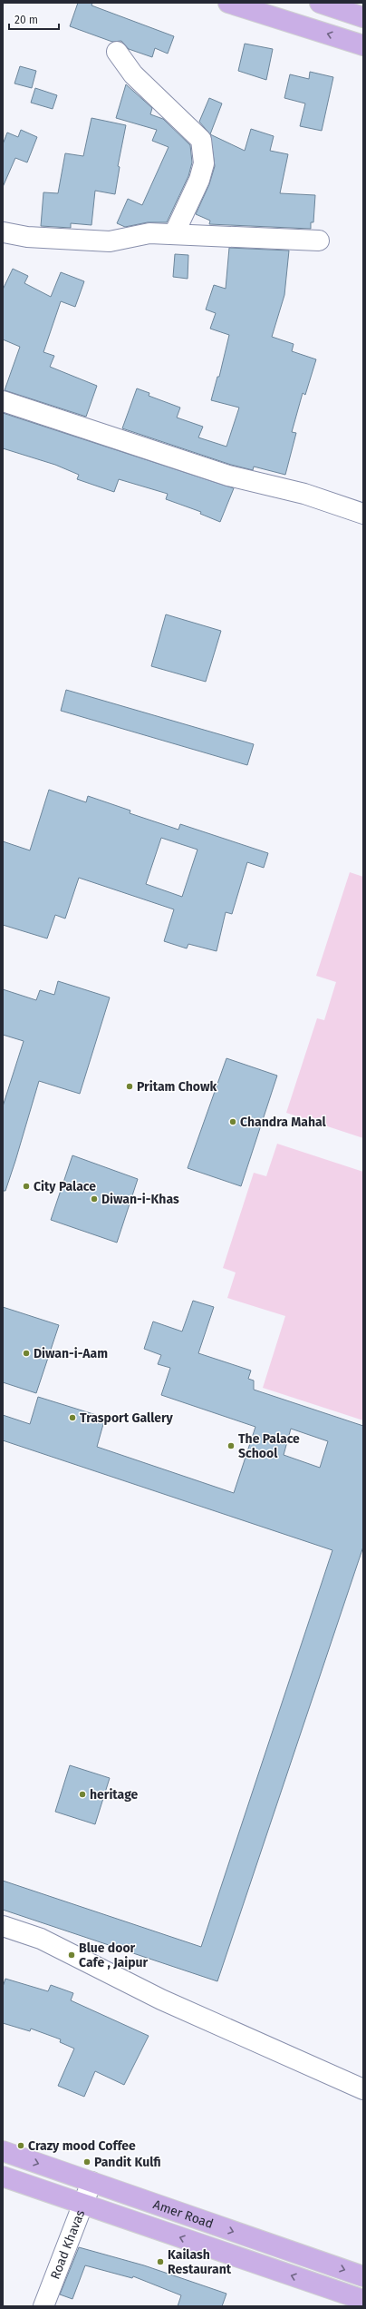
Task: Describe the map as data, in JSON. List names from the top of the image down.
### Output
{
  "streets": {
    "main road": ["Amer Road"],
    "street": ["Road Khavas"]
  },
  "crossings": [
    ["Amer Road", "Road Khavas"]
  ],
  "places": [
    "Pritam Chowk",
    "Chandra Mahal",
    "City Palace",
    "Diwan-i-Khas",
    "Diwan-i-Aam",
    "Trasport Gallery",
    "The Palace School",
    "heritage",
    "Blue door Cafe , Jaipur",
    "Crazy mood Coffee",
    "Pandit Kulfi",
    "Kailash Restaurant"
  ],
  "scale_bar": "20 m"
}
